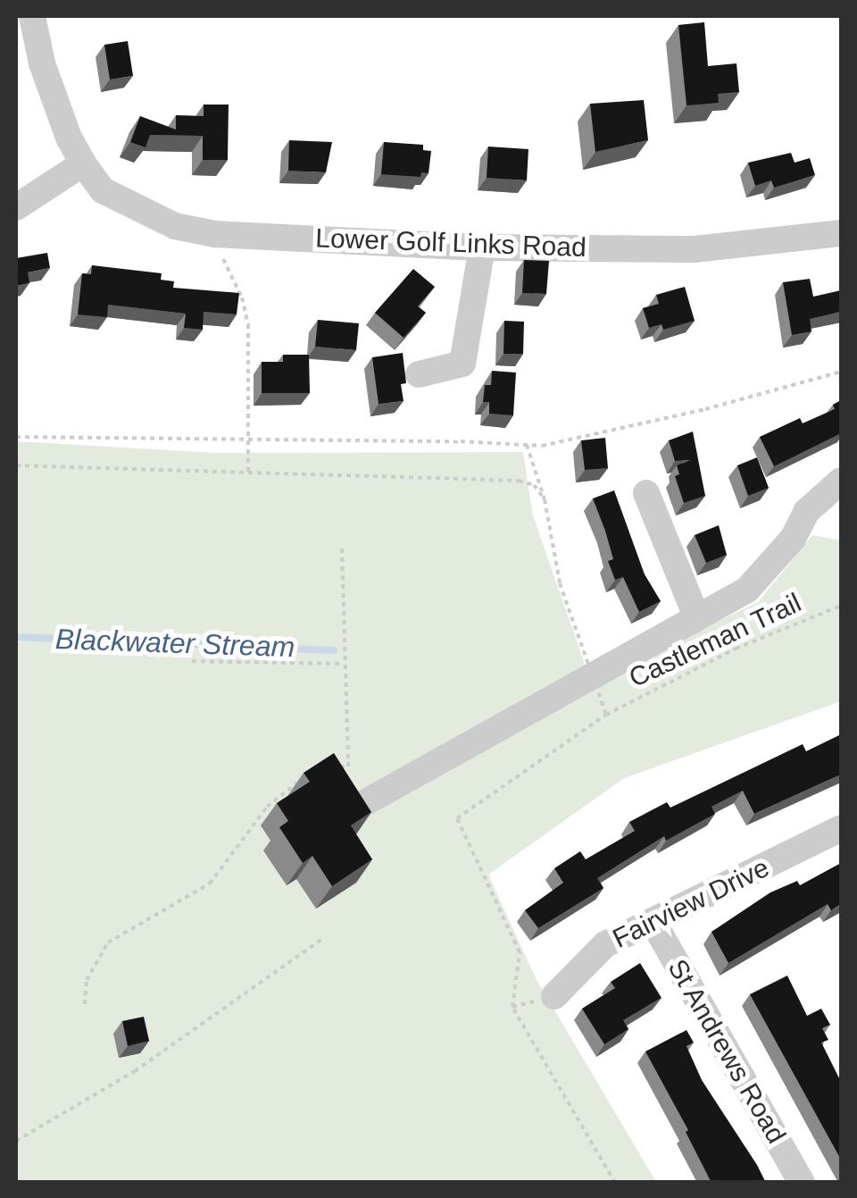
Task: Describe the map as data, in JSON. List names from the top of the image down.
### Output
{
  "streets": {
    "street": ["Lower Golf Links Road", "Fairview Drive", "St Andrews Road"],
    "path": ["Castleman Trail"]
  },
  "crossings": [
    ["Fairview Drive", "St Andrews Road"]
  ],
  "water": ["Blackwater Stream"]
}
